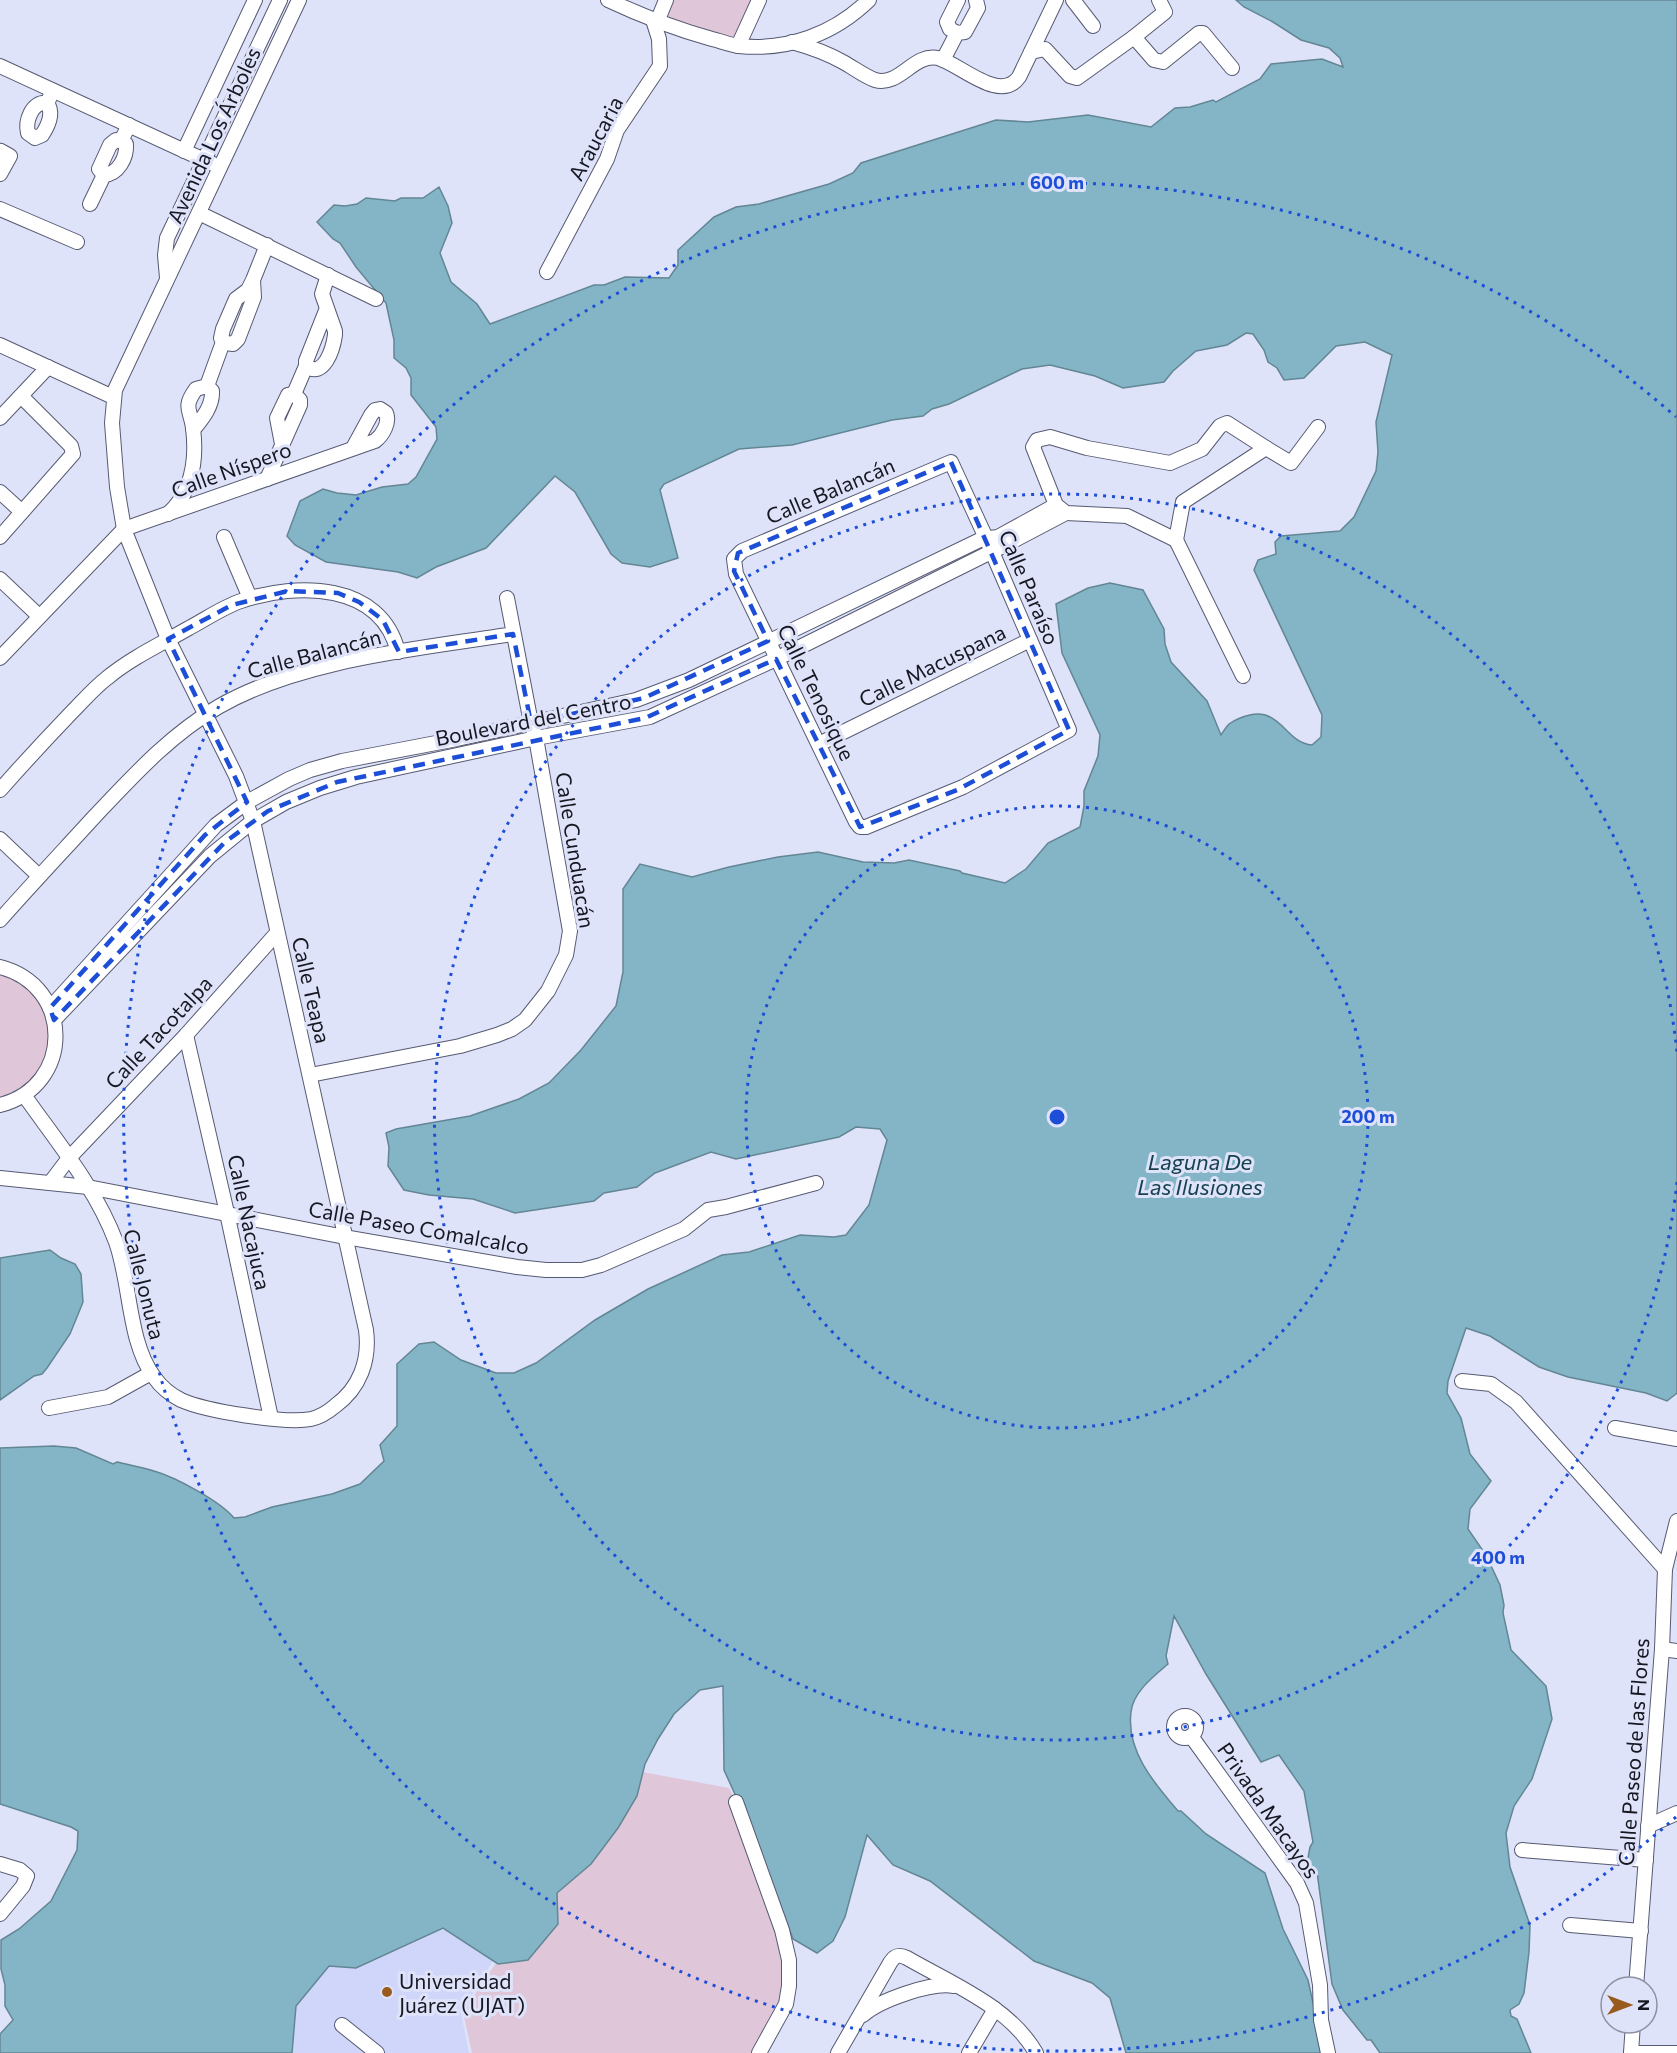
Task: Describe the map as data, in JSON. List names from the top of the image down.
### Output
{
  "streets": {
    "street": [
      "Avenida Los Árboles",
      "Araucaria",
      "Calle Níspero",
      "Calle Balancán",
      "Calle Paraíso",
      "Calle Macuspana",
      "Calle Tenosique",
      "Boulevard del Centro",
      "Calle Cunduacán",
      "Calle Teapa",
      "Calle Tacotalpa",
      "Calle Nacajuca",
      "Calle Paseo Comalcalco",
      "Calle Jonuta",
      "Calle Paseo de las Flores",
      "Privada Macayos"
    ]
  },
  "crossings": [
    ["Avenida Los Árboles", "Calle Níspero"],
    ["Avenida Los Árboles", "Calle Teapa"],
    ["Calle Níspero", "Calle Teapa"],
    ["Calle Balancán", "Calle Paraíso"],
    ["Calle Balancán", "Calle Tenosique"],
    ["Calle Balancán", "Calle Cunduacán"],
    ["Calle Balancán", "Calle Teapa"],
    ["Calle Paraíso", "Calle Macuspana"],
    ["Calle Paraíso", "Calle Tenosique"],
    ["Calle Paraíso", "Boulevard del Centro"],
    ["Calle Macuspana", "Calle Tenosique"],
    ["Calle Tenosique", "Boulevard del Centro"],
    ["Boulevard del Centro", "Calle Cunduacán"],
    ["Boulevard del Centro", "Calle Teapa"],
    ["Calle Cunduacán", "Calle Teapa"],
    ["Calle Teapa", "Calle Tacotalpa"],
    ["Calle Teapa", "Calle Nacajuca"],
    ["Calle Teapa", "Calle Paseo Comalcalco"],
    ["Calle Teapa", "Calle Jonuta"],
    ["Calle Tacotalpa", "Calle Nacajuca"],
    ["Calle Tacotalpa", "Calle Paseo Comalcalco"],
    ["Calle Tacotalpa", "Calle Jonuta"],
    ["Calle Nacajuca", "Calle Paseo Comalcalco"],
    ["Calle Nacajuca", "Calle Jonuta"],
    ["Calle Paseo Comalcalco", "Calle Jonuta"]
  ],
  "water": ["Laguna De Las Ilusiones"],
  "places": ["Universidad Juárez (UJAT)"],
  "north": "right",
  "rings": ["600 m", "200 m", "400 m"]
}
